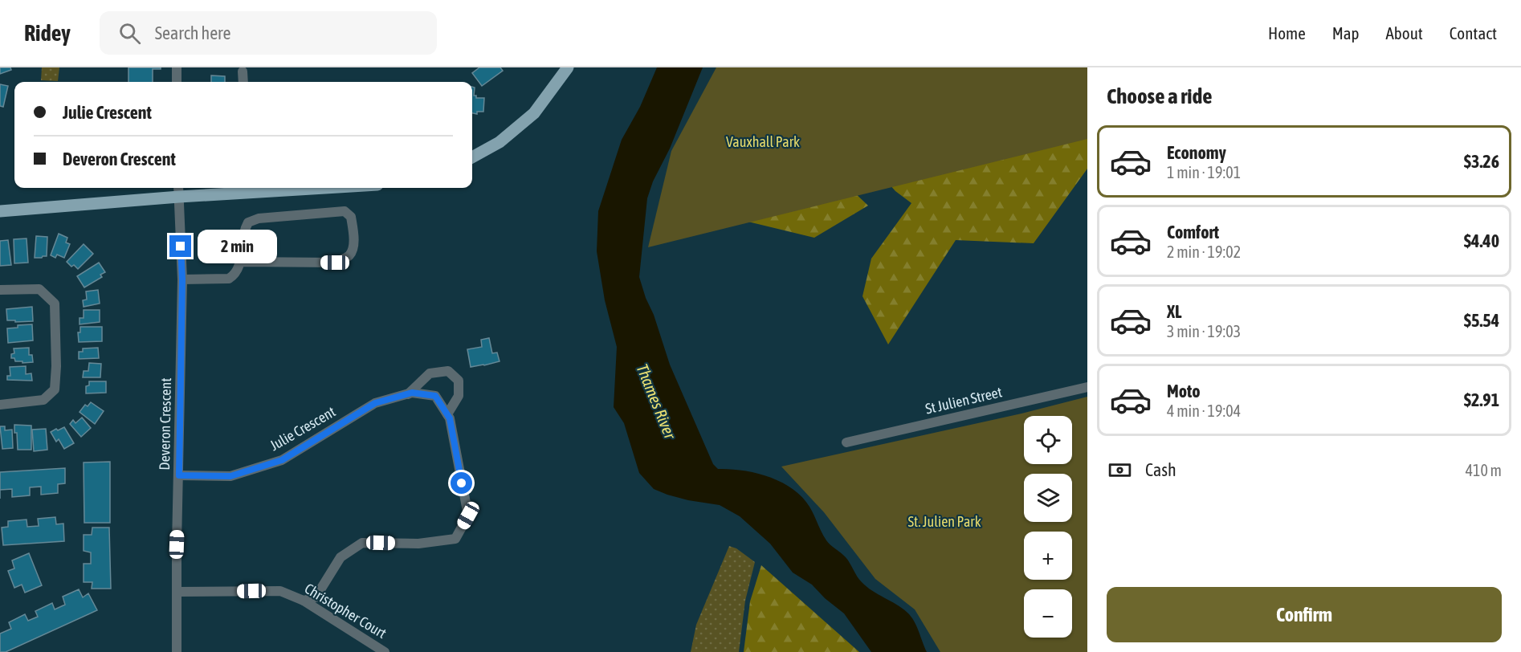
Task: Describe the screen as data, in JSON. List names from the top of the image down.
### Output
{
  "streets": {
    "street": [
      "St Julien Street",
      "Deveron Crescent",
      "Julie Crescent",
      "Christopher Court"
    ]
  },
  "crossings": [
    ["Deveron Crescent", "Julie Crescent"],
    ["Deveron Crescent", "Christopher Court"],
    ["Julie Crescent", "Christopher Court"]
  ],
  "water": ["Thames River"],
  "parks": ["Vauxhall Park", "St. Julien Park"],
  "page": {
    "header": "Ridey",
    "search": "Search here",
    "nav": [
      "Home",
      "Map",
      "About",
      "Contact"
    ],
    "heading": "Choose a ride",
    "banner": ["Julie Crescent", "Deveron Crescent"],
    "list": [
      {
        "name": "Economy",
        "note": "1 min · 19:01",
        "value": "$3.26"
      },
      {
        "name": "Comfort",
        "note": "2 min · 19:02",
        "value": "$4.40"
      },
      {
        "name": "XL",
        "note": "3 min · 19:03",
        "value": "$5.54"
      },
      {
        "name": "Moto",
        "note": "4 min · 19:04",
        "value": "$2.91"
      }
    ],
    "bubble": "2 min",
    "map_buttons": ["+", "−"],
    "pay": ["Cash", "410 m"],
    "buttons": "Confirm"
  }
}
